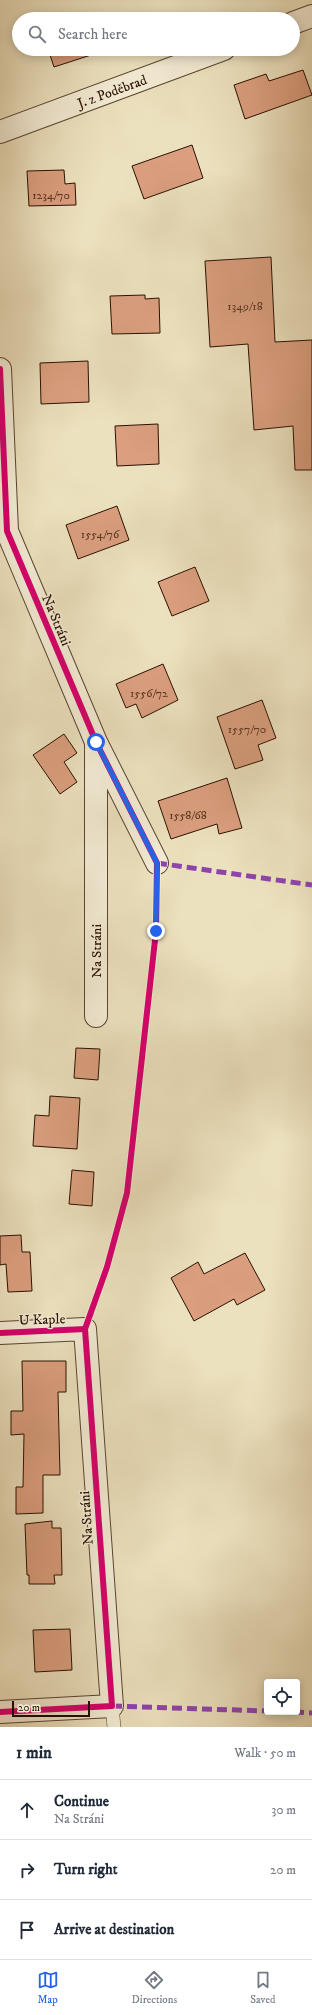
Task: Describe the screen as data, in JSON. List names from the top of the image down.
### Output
{
  "streets": {
    "street": ["J. z Poděbrad", "Na Stráni", "U Kaple"]
  },
  "crossings": [
    ["Na Stráni", "U Kaple"]
  ],
  "house_numbers": [
    "1234/70",
    "1349/18",
    "1554/76",
    "1556/72",
    "1557/70",
    "1558/68"
  ],
  "scale_bar": "20 m",
  "page": {
    "search": "Search here",
    "scale": "20 m",
    "heading": ["1 min", "Walk · 50 m"],
    "list": [
      ["Continue", "Na Stráni", "30 m"],
      ["Turn right", "20 m"],
      "Arrive at destination"
    ],
    "nav": ["Map", "Directions", "Saved"]
  }
}
